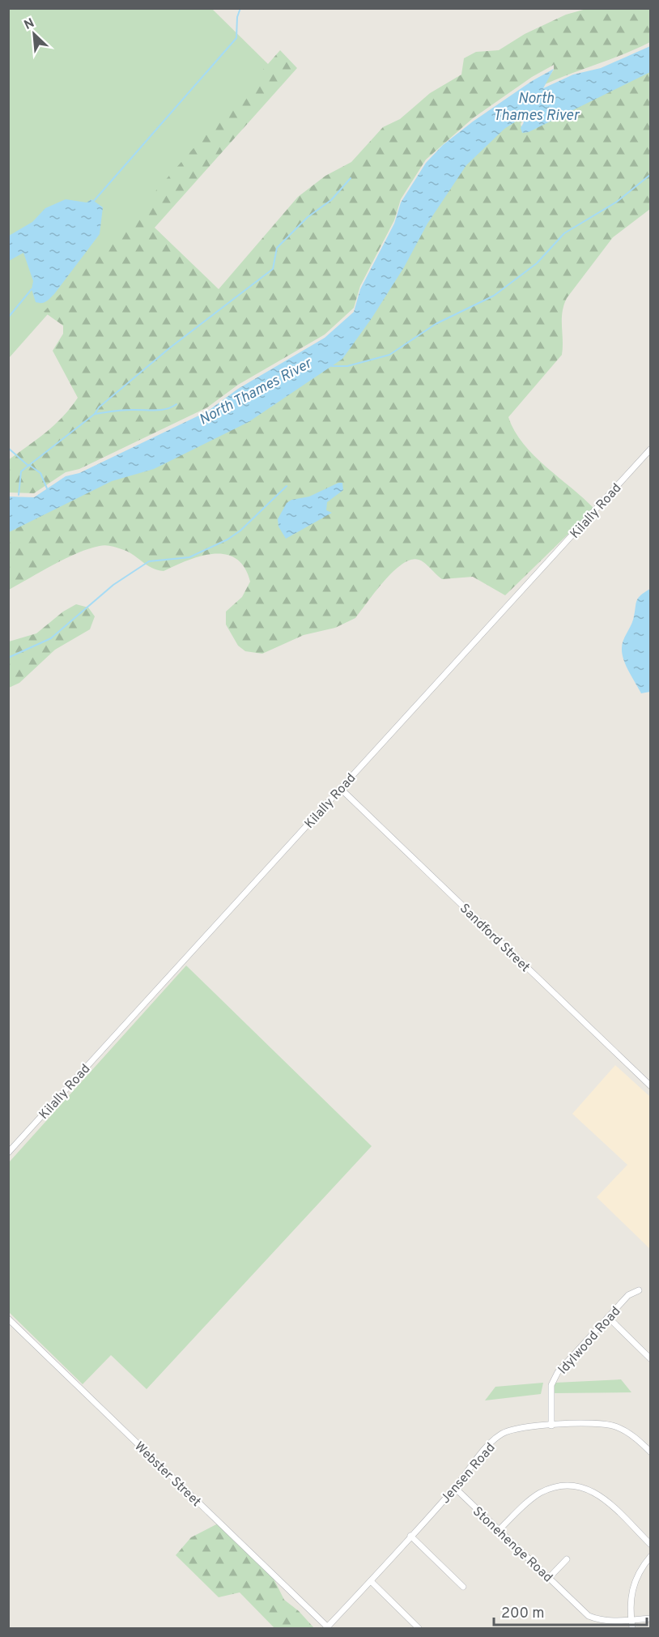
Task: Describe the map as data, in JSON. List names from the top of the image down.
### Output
{
  "streets": {
    "street": [
      "Kilally Road",
      "Sandford Street",
      "Idylwood Road",
      "Jensen Road",
      "Webster Street",
      "Stonehenge Road"
    ]
  },
  "crossings": [
    ["Kilally Road", "Sandford Street"],
    ["Idylwood Road", "Jensen Road"],
    ["Jensen Road", "Webster Street"],
    ["Jensen Road", "Stonehenge Road"]
  ],
  "water": ["North Thames River"],
  "scale_bar": "200 m",
  "north": "top left"
}
